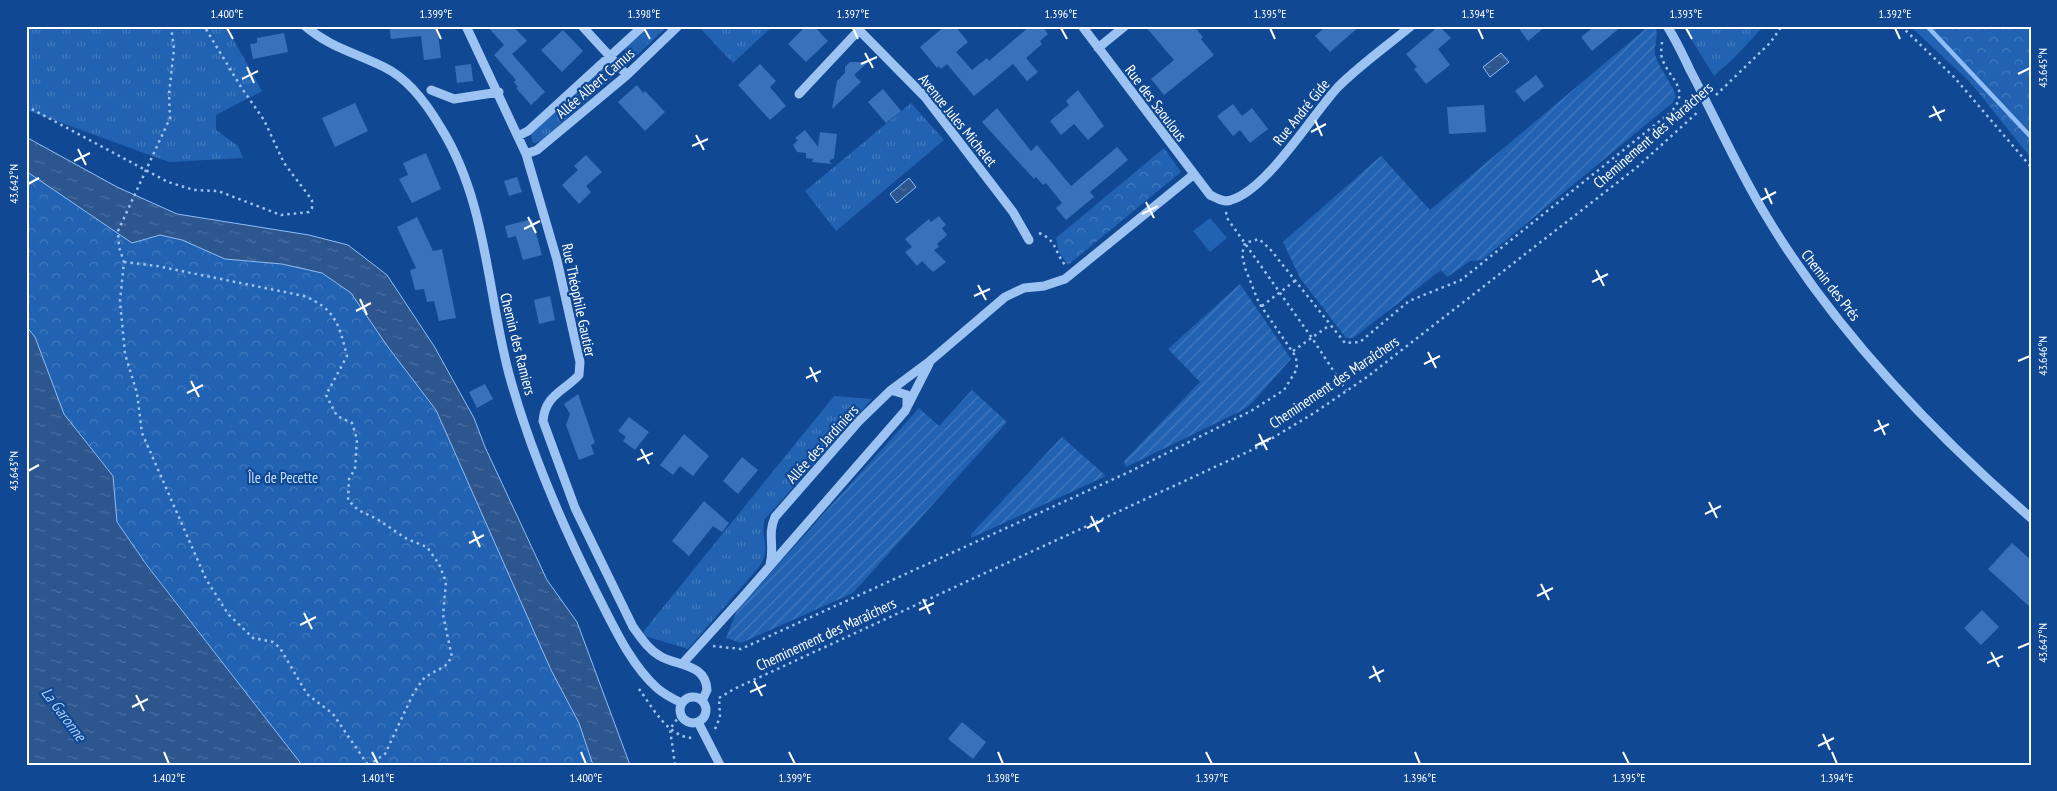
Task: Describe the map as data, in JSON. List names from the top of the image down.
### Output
{
  "streets": {
    "street": [
      "Allée Albert Camus",
      "Rue des Saoulous",
      "Rue André Gide",
      "Avenue Jules Michelet",
      "Chemin des Prés",
      "Rue Théophile Gautier",
      "Chemin des Ramiers",
      "Allée des Jardiniers"
    ],
    "path": ["Cheminement des Maraîchers"]
  },
  "crossings": [
    ["Allée Albert Camus", "Rue Théophile Gautier"],
    ["Rue des Saoulous", "Rue André Gide"],
    ["Rue des Saoulous", "Allée des Jardiniers"],
    ["Cheminement des Maraîchers", "Chemin des Prés"],
    ["Rue Théophile Gautier", "Allée des Jardiniers"]
  ],
  "water": ["La Garonne"],
  "parks": ["Île de Pecette"],
  "coordinates": [
    "1.400°E",
    "1.399°E",
    "1.398°E",
    "1.397°E",
    "1.396°E",
    "1.395°E",
    "1.394°E",
    "1.393°E",
    "1.392°E",
    "43.645°N",
    "43.642°N",
    "43.646°N",
    "43.643°N",
    "43.647°N",
    "1.402°E",
    "1.401°E"
  ]
}
